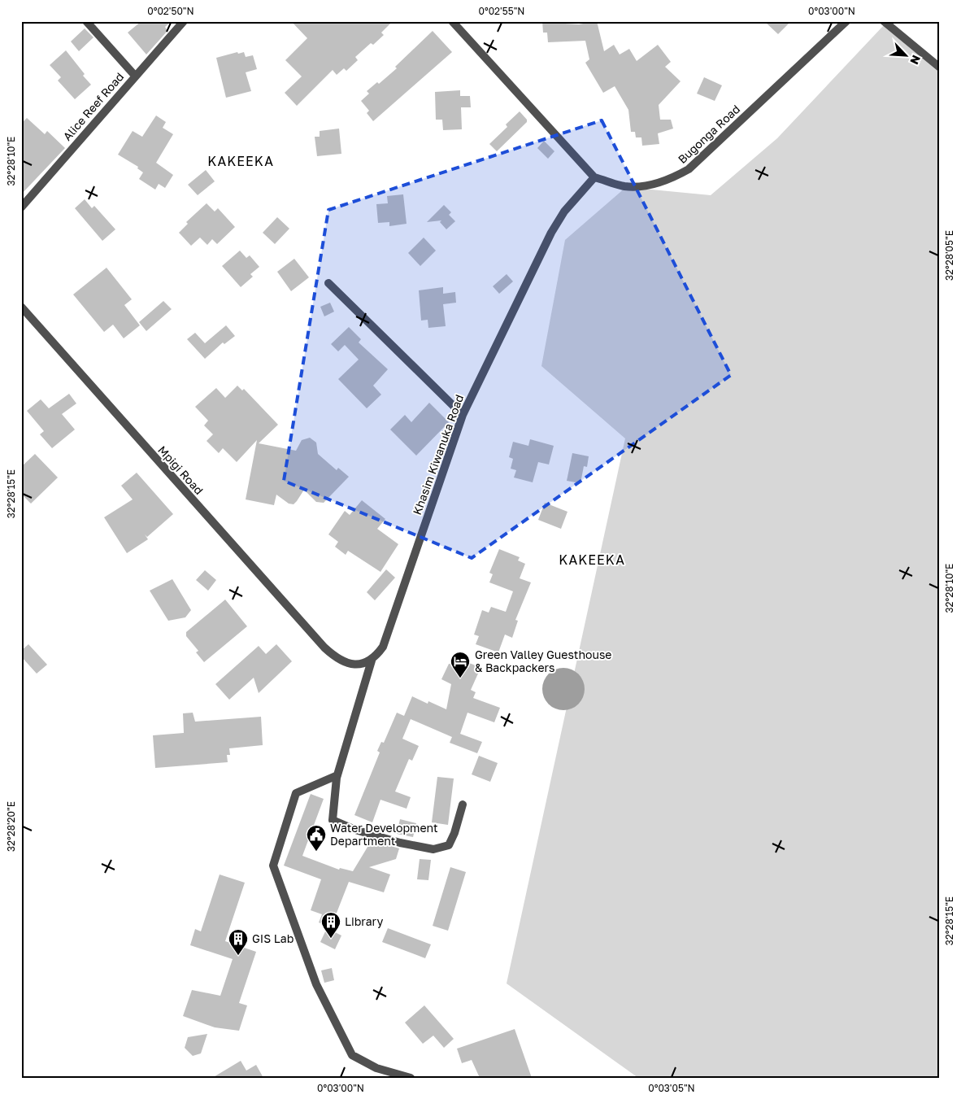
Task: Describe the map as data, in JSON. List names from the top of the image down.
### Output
{
  "streets": {
    "street": [
      "Alice Reef Road",
      "Bugonga Road",
      "Khasim Kiwanuka Road",
      "Mpigi Road"
    ]
  },
  "crossings": [
    ["Bugonga Road", "Khasim Kiwanuka Road"],
    ["Khasim Kiwanuka Road", "Mpigi Road"]
  ],
  "districts": ["KAKEEKA", "KAKEEKA"],
  "places": {
    "hotel": ["Green Valley Guesthouse & Backpackers"],
    "public building": ["Water Development Department"],
    "building": ["Library", "GIS Lab"]
  },
  "north": "bottom right",
  "coordinates": [
    "0°02'50\"N",
    "0°02'55\"N",
    "0°03'00\"N",
    "32°28'10\"E",
    "32°28'05\"E",
    "32°28'15\"E",
    "32°28'20\"E",
    "0°03'05\"N"
  ]
}
